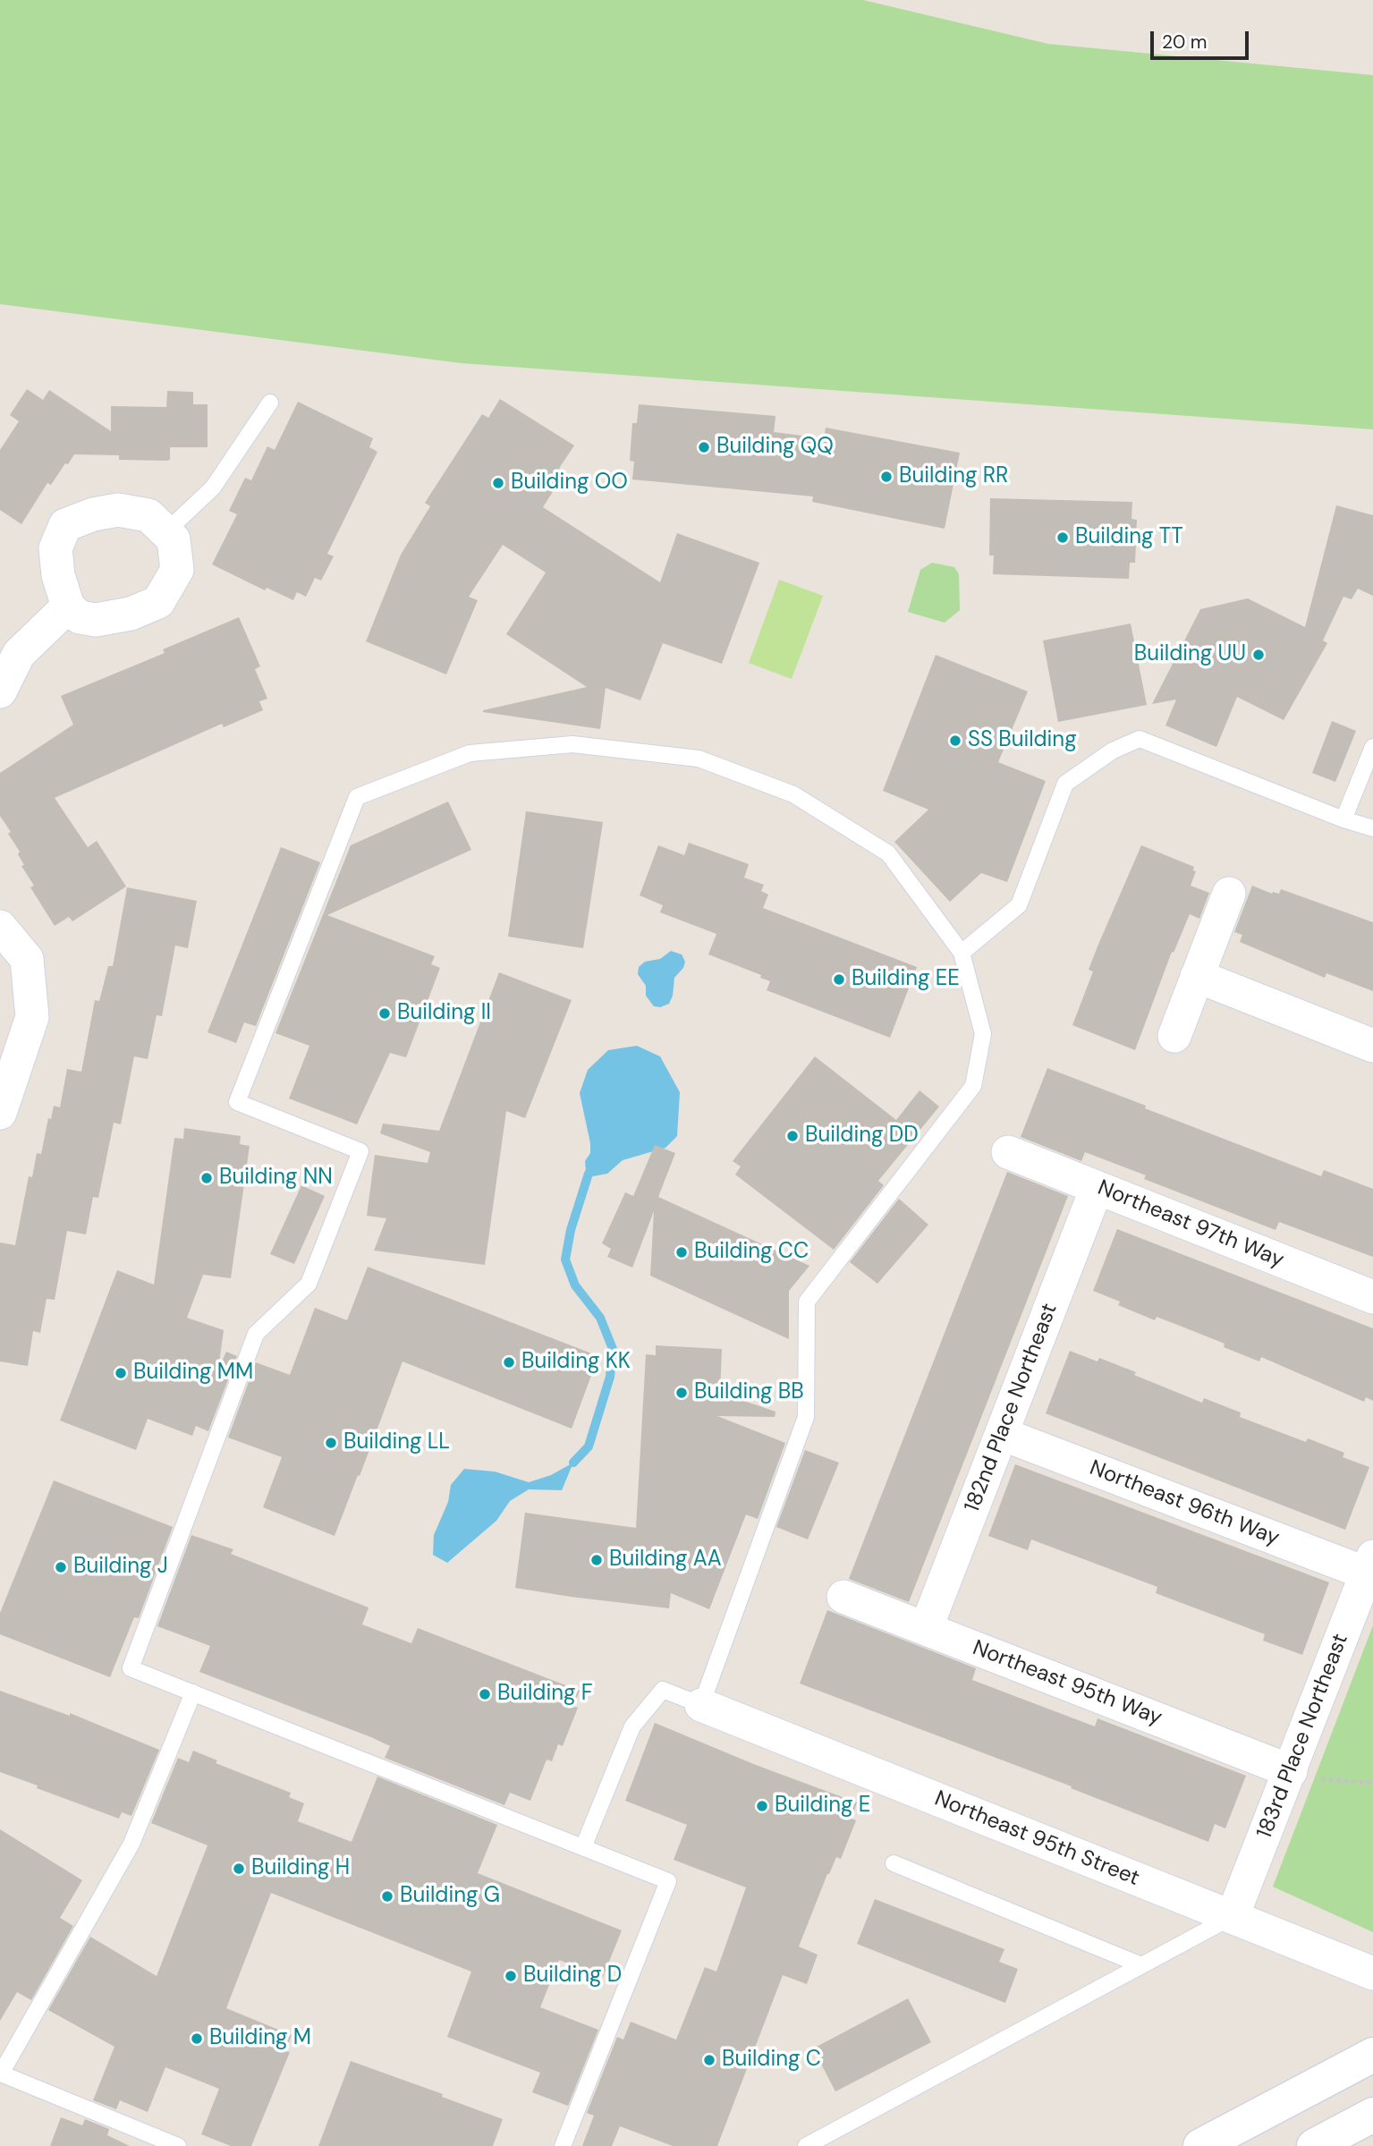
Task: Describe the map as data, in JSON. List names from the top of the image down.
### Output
{
  "streets": {
    "street": [
      "Northeast 97th Way",
      "182nd Place Northeast",
      "Northeast 96th Way",
      "Northeast 95th Way",
      "183rd Place Northeast",
      "Northeast 95th Street"
    ]
  },
  "crossings": [
    ["Northeast 97th Way", "182nd Place Northeast"],
    ["182nd Place Northeast", "Northeast 96th Way"],
    ["182nd Place Northeast", "Northeast 95th Way"],
    ["Northeast 96th Way", "183rd Place Northeast"],
    ["Northeast 95th Way", "183rd Place Northeast"],
    ["183rd Place Northeast", "Northeast 95th Street"]
  ],
  "places": [
    "Building QQ",
    "Building RR",
    "Building OO",
    "Building TT",
    "Building UU",
    "SS Building",
    "Building EE",
    "Building II",
    "Building DD",
    "Building NN",
    "Building CC",
    "Building KK",
    "Building MM",
    "Building BB",
    "Building LL",
    "Building AA",
    "Building J",
    "Building F",
    "Building E",
    "Building H",
    "Building G",
    "Building D",
    "Building M",
    "Building C"
  ],
  "scale_bar": "20 m"
}
